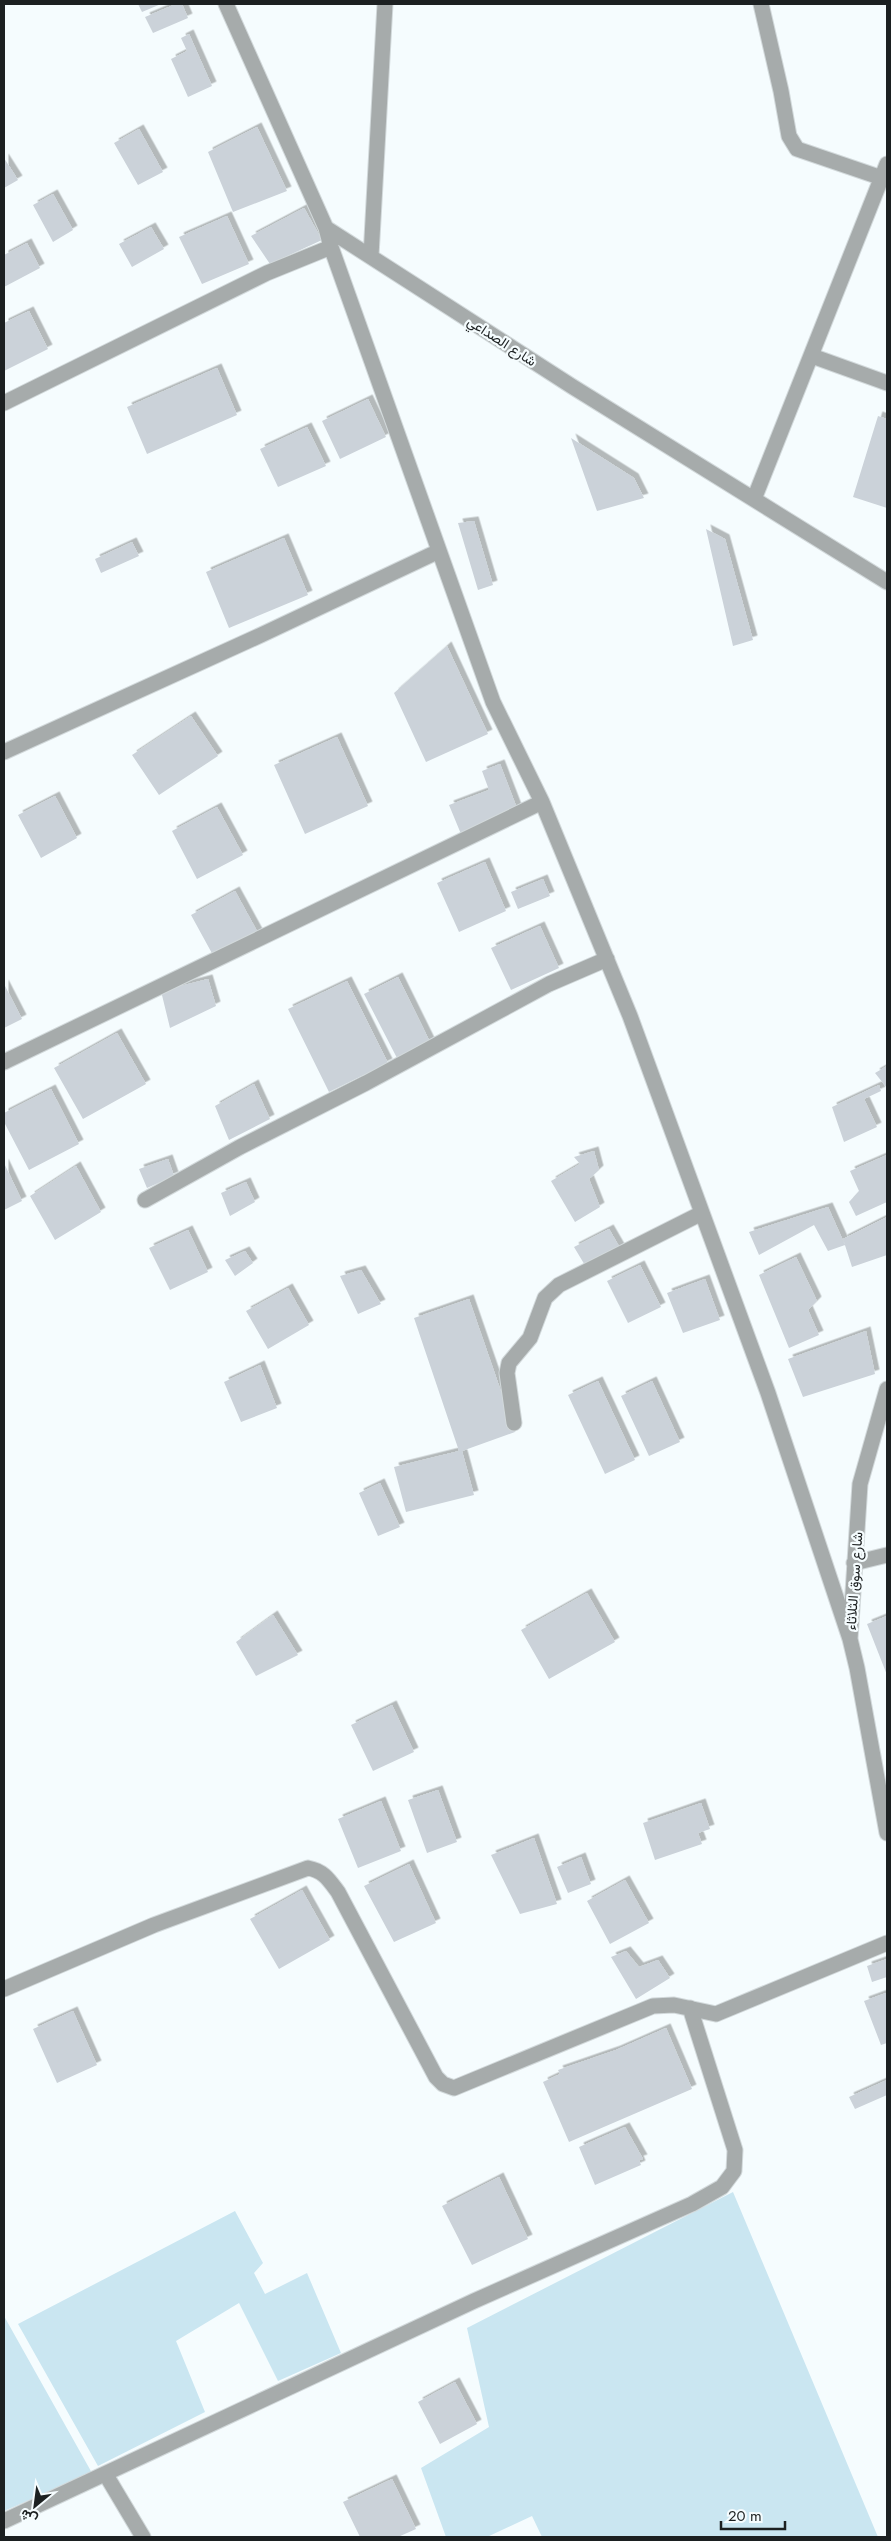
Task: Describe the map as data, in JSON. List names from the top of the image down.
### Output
{
  "streets": {
    "street": ["شارع الصداعي", "شارع سوق الثلاثاء"]
  },
  "scale_bar": "20 m",
  "north": "bottom left"
}
